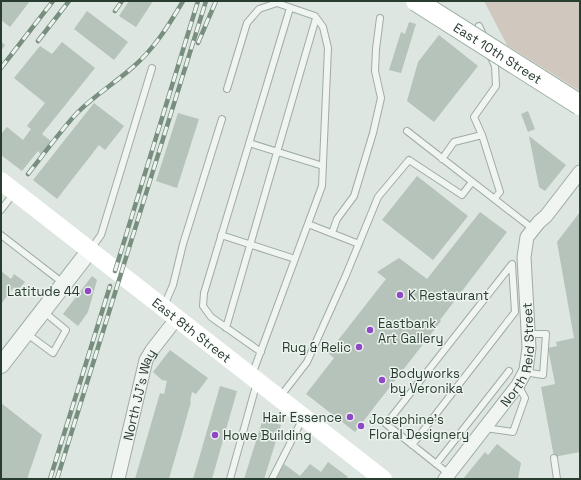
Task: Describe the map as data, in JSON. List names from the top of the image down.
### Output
{
  "streets": {
    "main road": ["East 10th Street", "East 8th Street"],
    "street": ["North Reid Street", "North JJ's Way"]
  },
  "crossings": [
    ["East 8th Street", "North JJ's Way"]
  ],
  "places": [
    "Latitude 44",
    "K Restaurant",
    "Eastbank Art Gallery",
    "Rug & Relic",
    "Bodyworks by Veronika",
    "Hair Essence",
    "Josephine's Floral Designery",
    "Howe Building"
  ]
}
